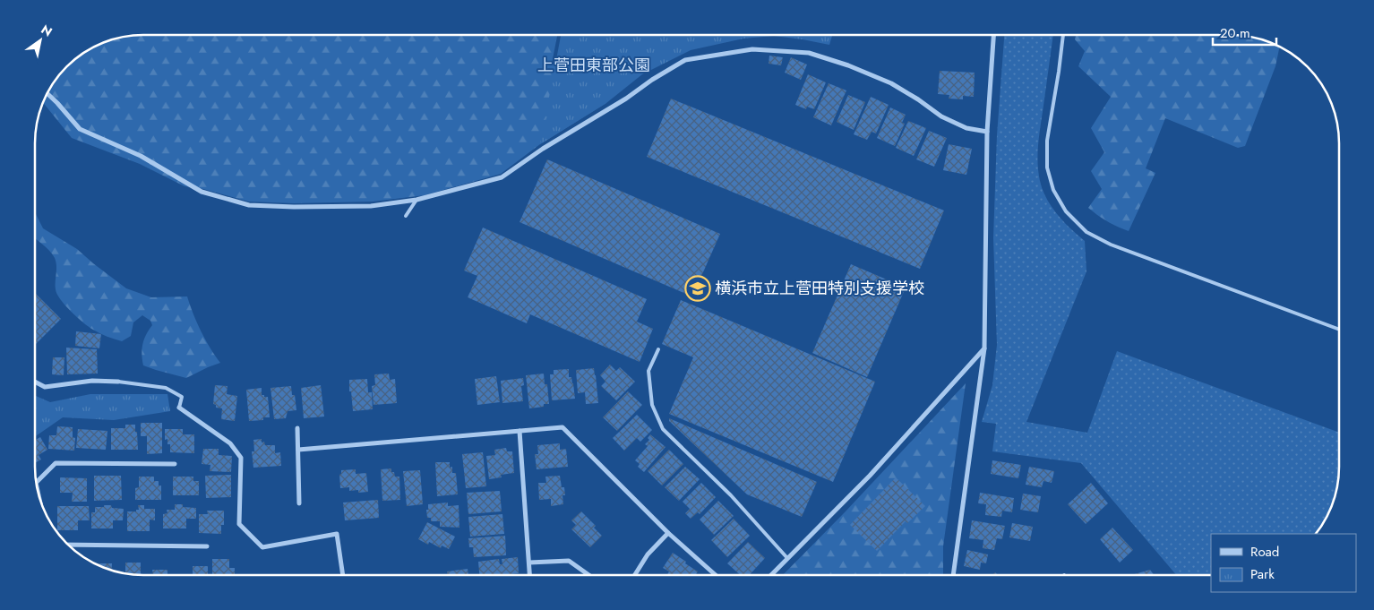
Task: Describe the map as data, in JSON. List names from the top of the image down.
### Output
{
  "parks": ["上菅田東部公園"],
  "places": {
    "school or university": ["横浜市立上菅田特別支援学校"]
  },
  "legend": ["Road", "Park"],
  "scale_bar": "20 m",
  "north": "top right"
}
